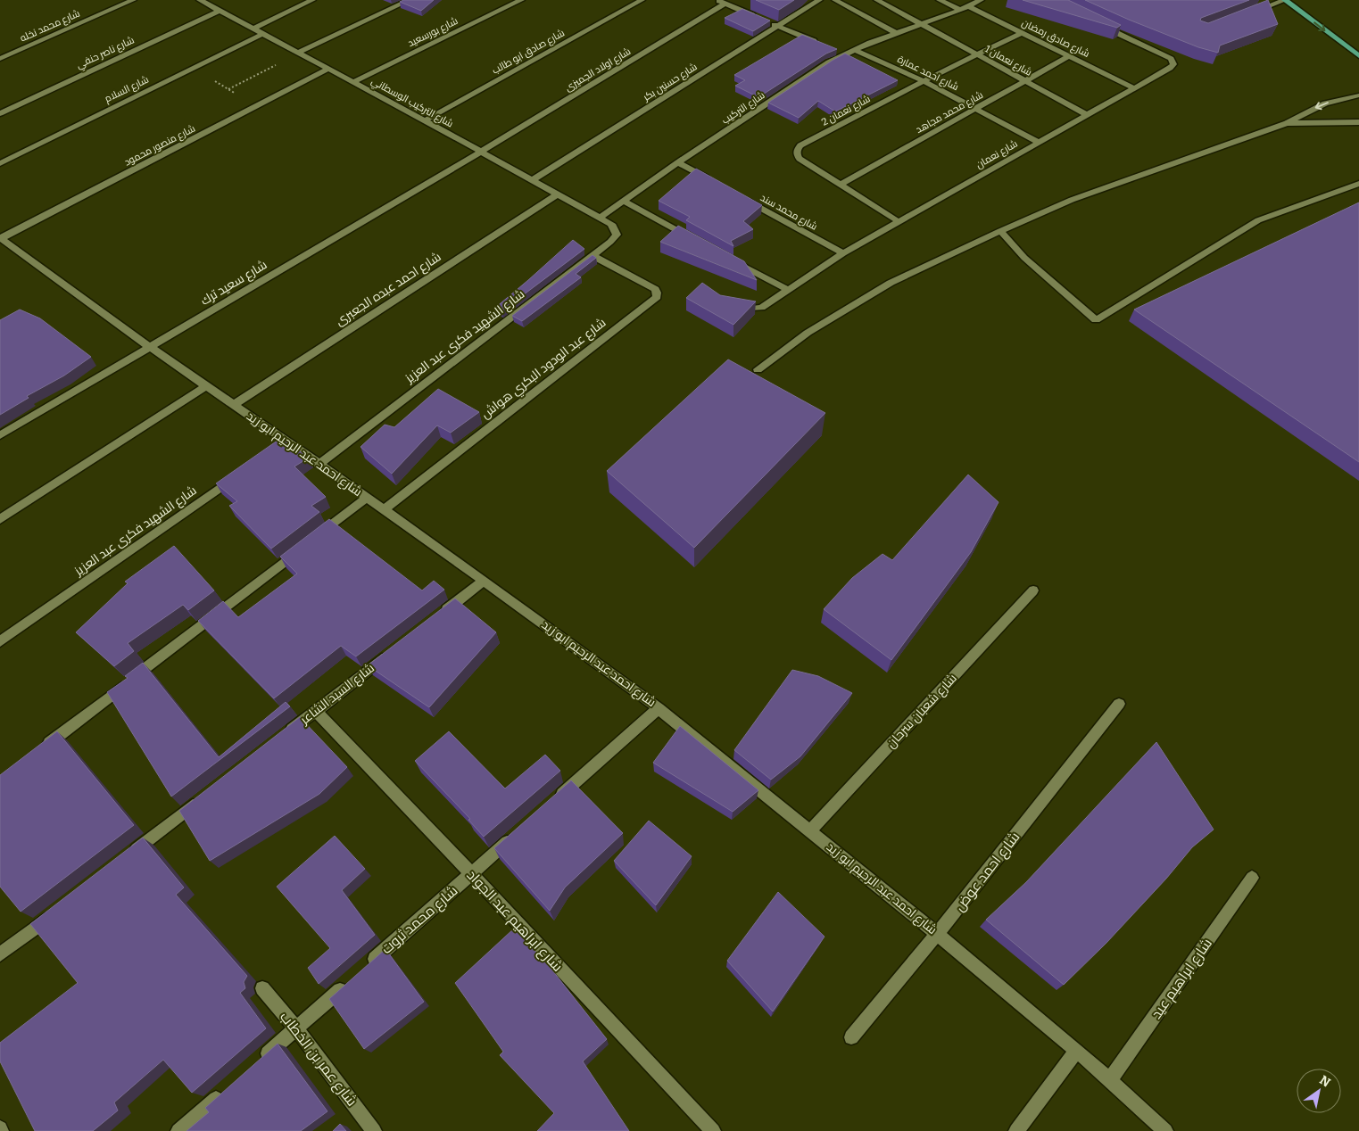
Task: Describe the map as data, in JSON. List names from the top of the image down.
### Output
{
  "streets": {
    "street": [
      "شارع محمد نخله",
      "شارع بورسعيد",
      "شارع صادق رمضان",
      "شارع صادق ابو طالب",
      "شارع ناصر حنفي",
      "شارع نعمان 1",
      "شارع اولاد الجميزى",
      "شارع احمد عمارة",
      "شارع حسنين بكر",
      "شارع السلام",
      "شارع التركيب الوسطاني",
      "شارع التركيب",
      "شارع نعمان 2",
      "شارع محمد مجاهد",
      "شارع منصور محمود",
      "شارع نعمان",
      "شارع محمد سند",
      "شارع سعيد ترك",
      "شارع احمد عبده الجعبرى",
      "شارع الشهيد فكرى عبد العزيز",
      "شارع عبد الودود البكري هواش",
      "شارع احمد عبد الرحيم ابو زيد",
      "شارع السيد الشاعر",
      "شارع شعبان سرحان",
      "شارع احمد عوض",
      "شارع محمد ثروت",
      "شارع ابراهيم عبد الجواد",
      "شارع ابراهيم عيد",
      "شارع عمر بن الخطاب"
    ]
  },
  "crossings": [
    ["شارع بورسعيد", "شارع التركيب الوسطاني"],
    ["شارع صادق رمضان", "شارع التركيب"],
    ["شارع صادق رمضان", "شارع نعمان 2"],
    ["شارع صادق رمضان", "شارع محمد مجاهد"],
    ["شارع صادق رمضان", "شارع نعمان"],
    ["شارع صادق ابو طالب", "شارع التركيب الوسطاني"],
    ["شارع ناصر حنفي", "شارع التركيب الوسطاني"],
    ["شارع نعمان 1", "شارع التركيب"],
    ["شارع نعمان 1", "شارع نعمان 2"],
    ["شارع نعمان 1", "شارع محمد مجاهد"],
    ["شارع نعمان 1", "شارع نعمان"],
    ["شارع اولاد الجميزى", "شارع التركيب الوسطاني"],
    ["شارع اولاد الجميزى", "شارع سعيد ترك"],
    ["شارع احمد عمارة", "شارع التركيب"],
    ["شارع احمد عمارة", "شارع نعمان 2"],
    ["شارع احمد عمارة", "شارع محمد مجاهد"],
    ["شارع احمد عمارة", "شارع نعمان"],
    ["شارع حسنين بكر", "شارع التركيب الوسطاني"],
    ["شارع السلام", "شارع التركيب الوسطاني"],
    ["شارع التركيب الوسطاني", "شارع التركيب"],
    ["شارع التركيب الوسطاني", "شارع منصور محمود"],
    ["شارع التركيب الوسطاني", "شارع سعيد ترك"],
    ["شارع التركيب الوسطاني", "شارع احمد عبده الجعبرى"],
    ["شارع التركيب الوسطاني", "شارع الشهيد فكرى عبد العزيز"],
    ["شارع نعمان 2", "شارع محمد مجاهد"],
    ["شارع نعمان 2", "شارع نعمان"],
    ["شارع منصور محمود", "شارع احمد عبد الرحيم ابو زيد"],
    ["شارع نعمان", "شارع محمد سند"],
    ["شارع سعيد ترك", "شارع احمد عبد الرحيم ابو زيد"],
    ["شارع احمد عبده الجعبرى", "شارع احمد عبد الرحيم ابو زيد"],
    ["شارع الشهيد فكرى عبد العزيز", "شارع عبد الودود البكري هواش"],
    ["شارع الشهيد فكرى عبد العزيز", "شارع احمد عبد الرحيم ابو زيد"],
    ["شارع عبد الودود البكري هواش", "شارع احمد عبد الرحيم ابو زيد"],
    ["شارع احمد عبد الرحيم ابو زيد", "شارع شعبان سرحان"],
    ["شارع احمد عبد الرحيم ابو زيد", "شارع احمد عوض"],
    ["شارع احمد عبد الرحيم ابو زيد", "شارع ابراهيم عيد"],
    ["شارع السيد الشاعر", "شارع ابراهيم عبد الجواد"],
    ["شارع محمد ثروت", "شارع ابراهيم عبد الجواد"]
  ],
  "north": "top right"
}
